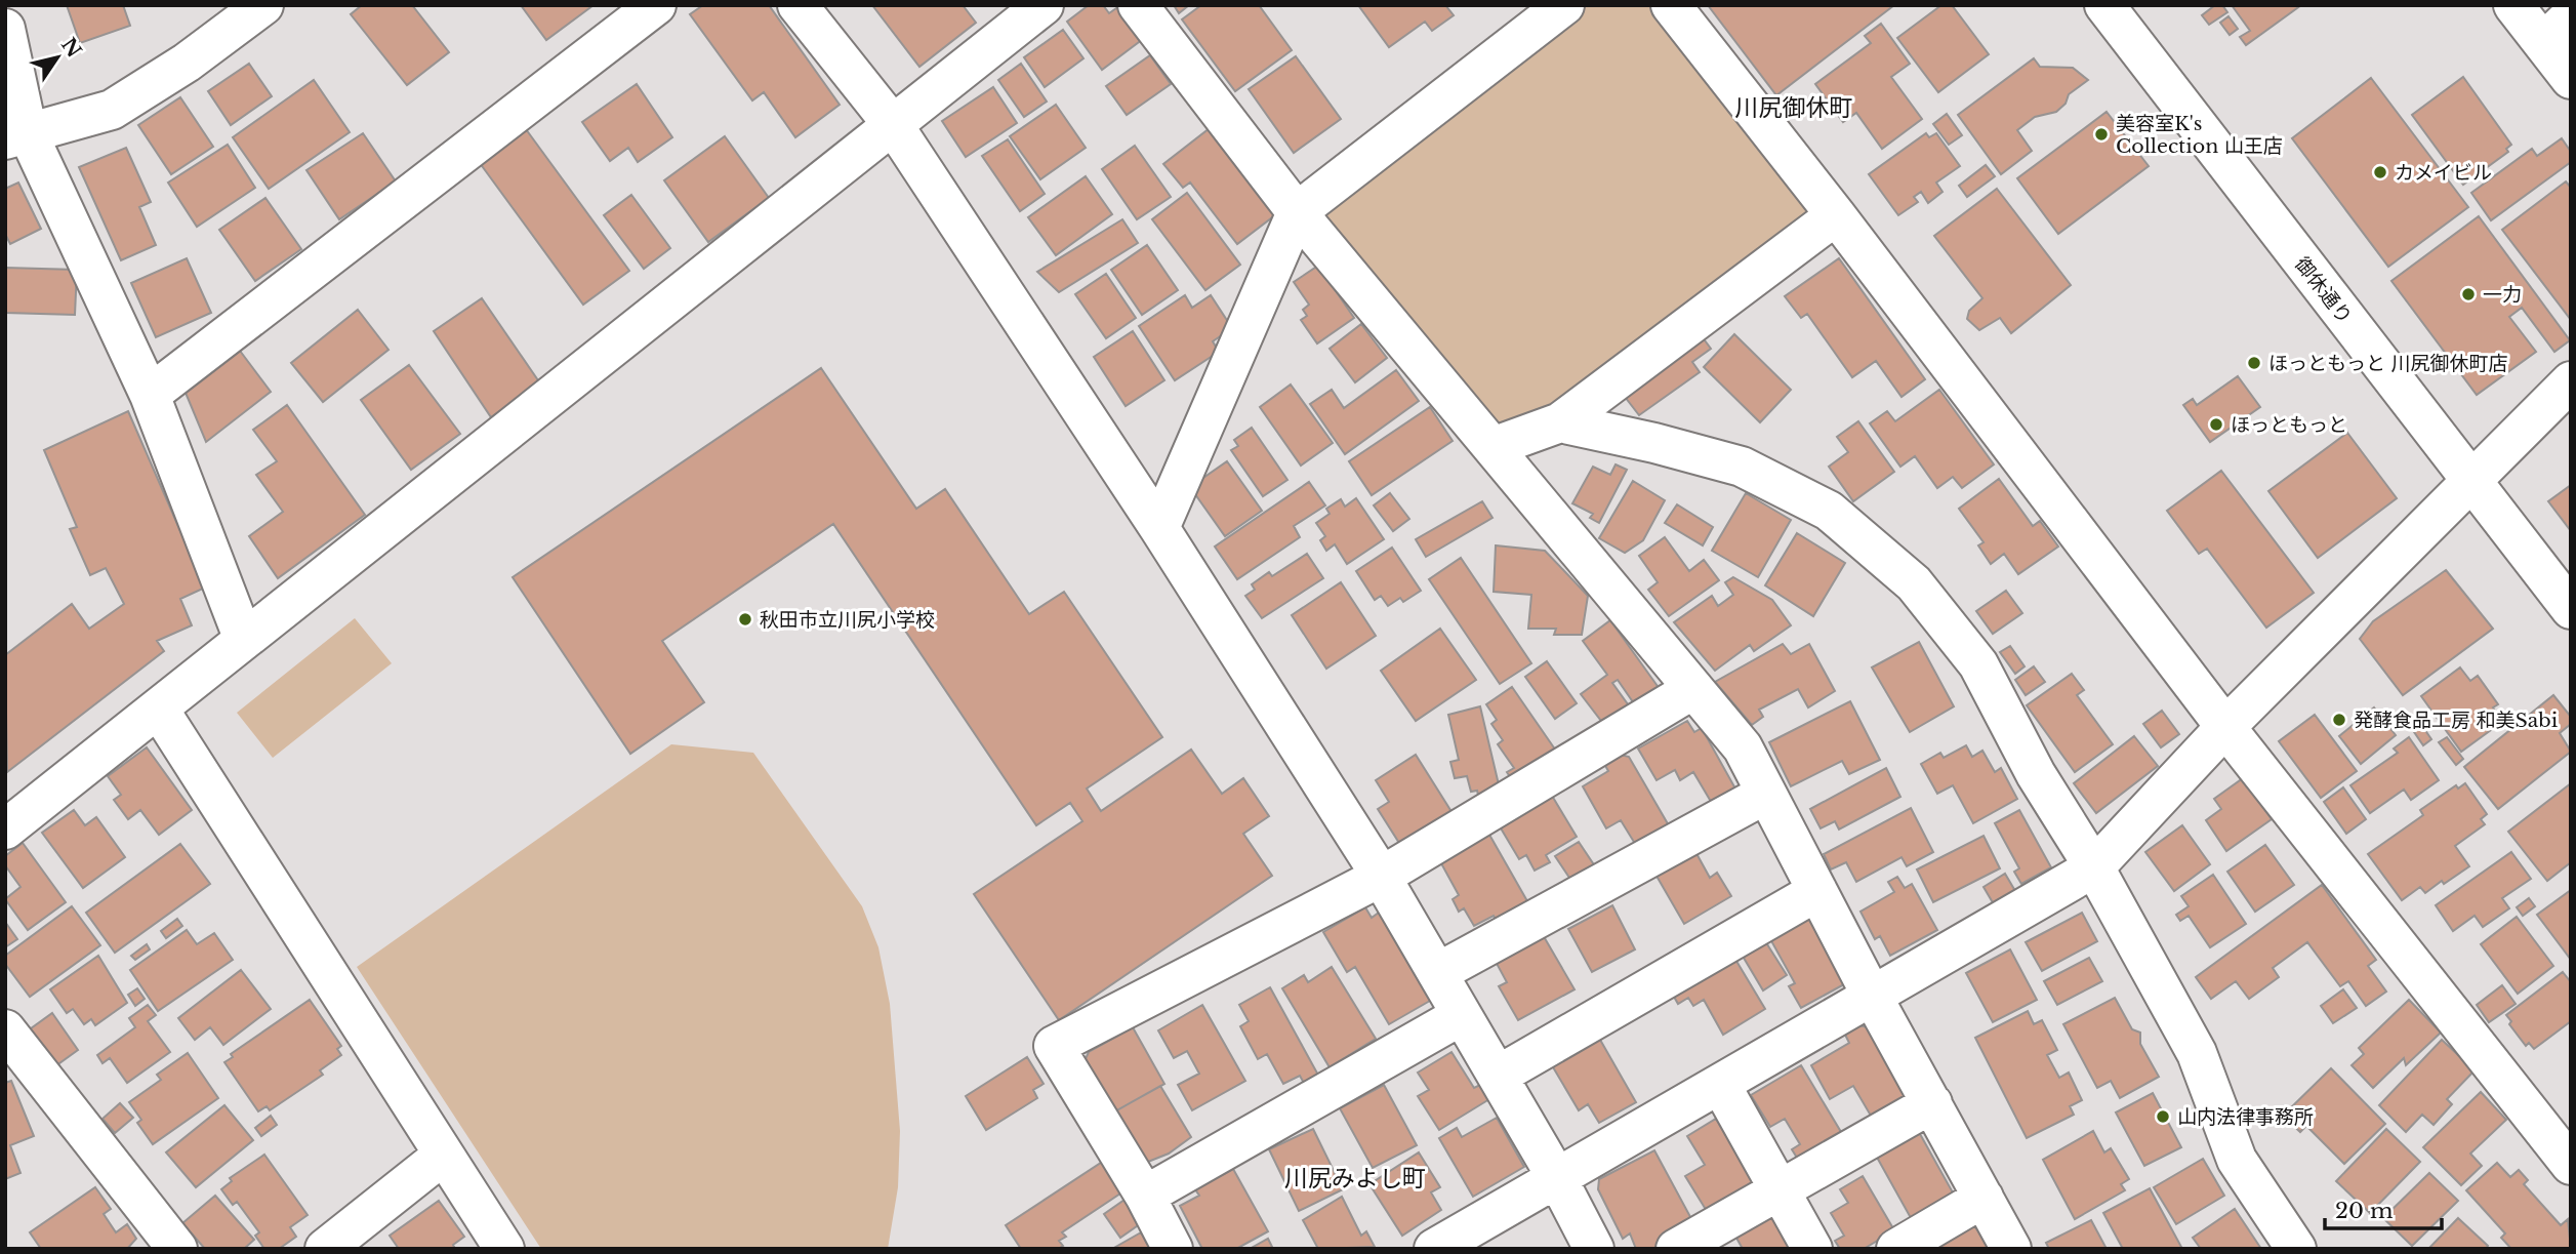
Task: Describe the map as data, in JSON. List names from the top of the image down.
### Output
{
  "streets": {
    "street": ["御休通り"]
  },
  "districts": ["川尻御休町", "川尻みよし町"],
  "places": [
    "美容室K's Collection 山王店",
    "カメイビル",
    "一力",
    "ほっともっと 川尻御休町店",
    "ほっともっと",
    "秋田市立川尻小学校",
    "発酵食品工房 和美Sabi",
    "山内法律事務所"
  ],
  "scale_bar": "20 m",
  "north": "top right"
}
